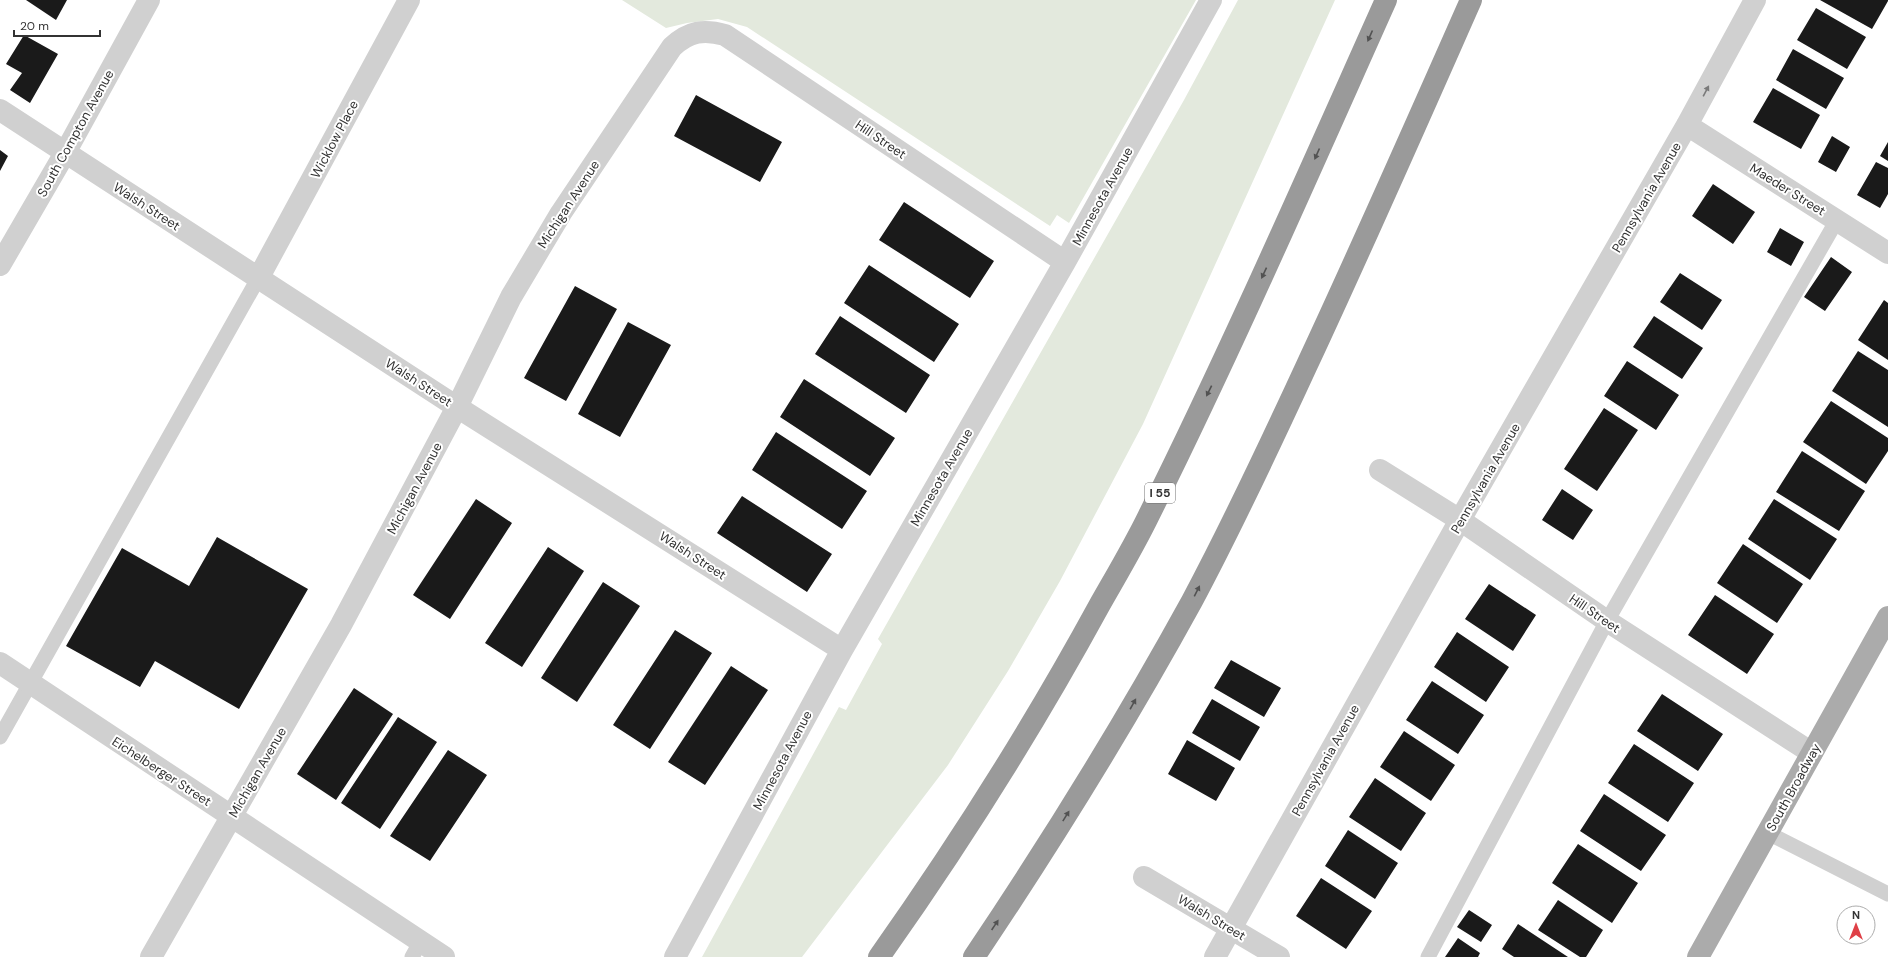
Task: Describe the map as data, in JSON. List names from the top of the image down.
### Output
{
  "streets": {
    "highway": ["I 55"],
    "main road": ["South Broadway"],
    "street": [
      "South Compton Avenue",
      "Wicklow Place",
      "Hill Street",
      "Maeder Street",
      "Minnesota Avenue",
      "Pennsylvania Avenue",
      "Michigan Avenue",
      "Walsh Street",
      "Eichelberger Street"
    ]
  },
  "crossings": [
    ["South Compton Avenue", "Walsh Street"],
    ["Wicklow Place", "Walsh Street"],
    ["Hill Street", "Minnesota Avenue"],
    ["Hill Street", "Pennsylvania Avenue"],
    ["Hill Street", "Michigan Avenue"],
    ["Hill Street", "South Broadway"],
    ["Maeder Street", "Pennsylvania Avenue"],
    ["Minnesota Avenue", "Walsh Street"],
    ["Pennsylvania Avenue", "Walsh Street"],
    ["Michigan Avenue", "Walsh Street"],
    ["Michigan Avenue", "Eichelberger Street"]
  ],
  "scale_bar": "20 m",
  "north": "top"
}
